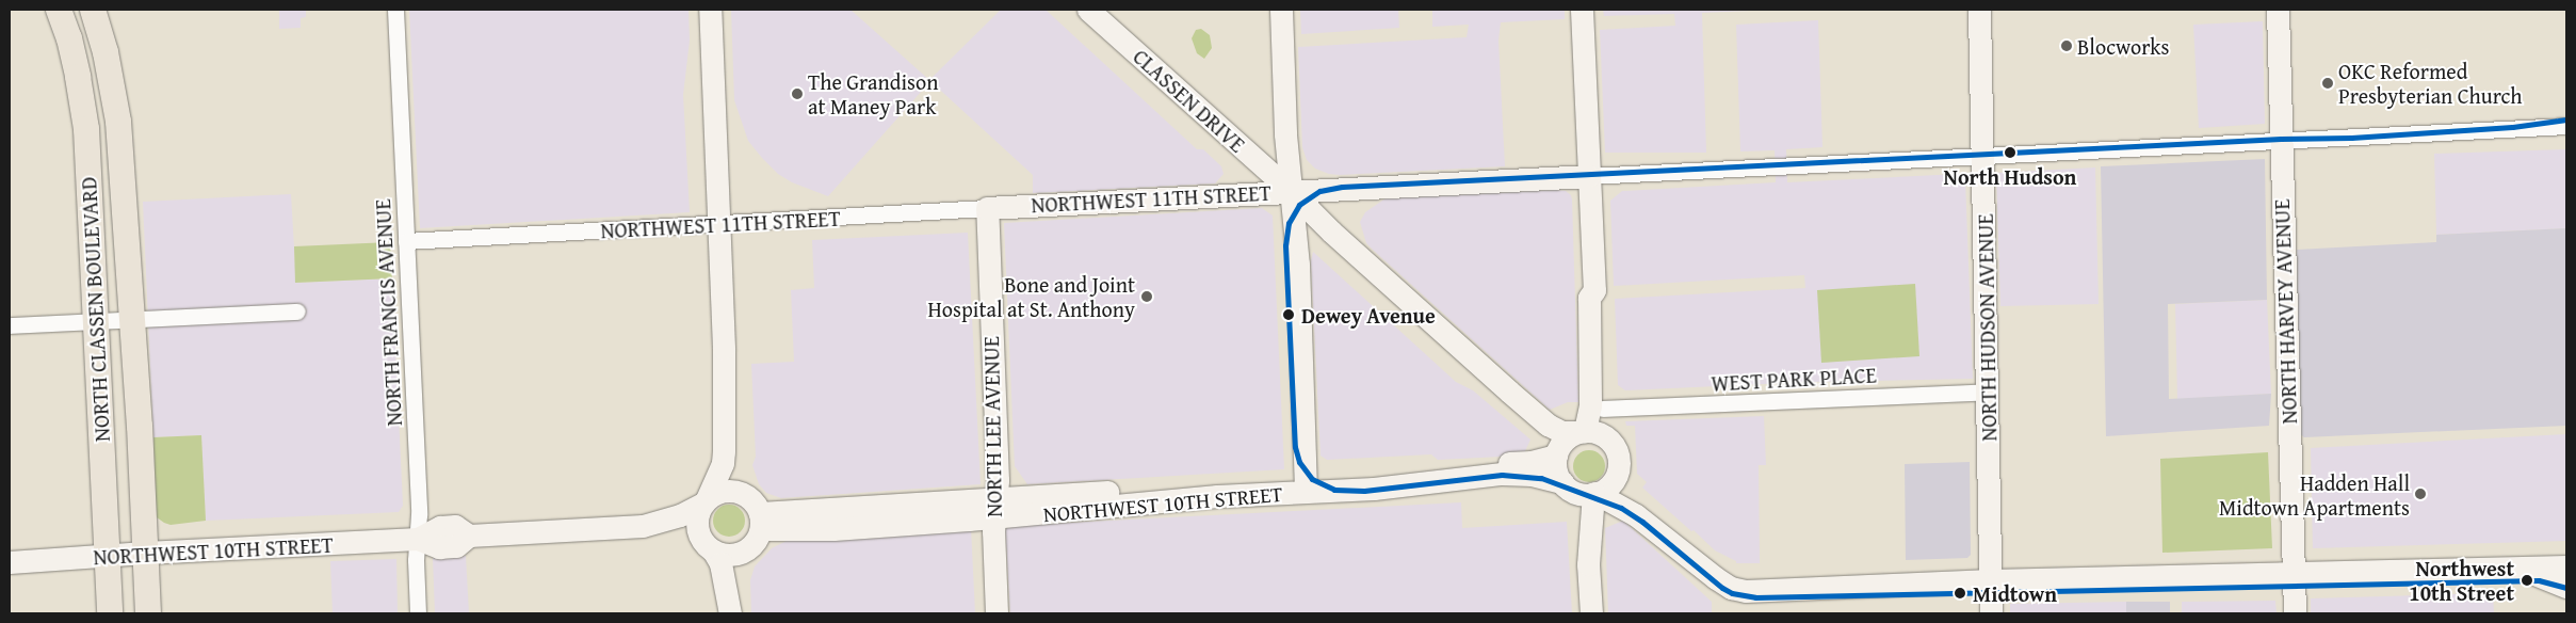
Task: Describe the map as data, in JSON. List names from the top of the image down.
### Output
{
  "streets": {
    "main road": ["NORTH CLASSEN BOULEVARD"],
    "street": [
      "CLASSEN DRIVE",
      "NORTHWEST 11TH STREET",
      "NORTH HARVEY AVENUE",
      "NORTH FRANCIS AVENUE",
      "NORTH HUDSON AVENUE",
      "WEST PARK PLACE",
      "NORTH LEE AVENUE",
      "NORTHWEST 10TH STREET"
    ]
  },
  "crossings": [
    ["CLASSEN DRIVE", "NORTHWEST 11TH STREET"],
    ["CLASSEN DRIVE", "NORTHWEST 10TH STREET"],
    ["NORTHWEST 11TH STREET", "NORTH HARVEY AVENUE"],
    ["NORTHWEST 11TH STREET", "NORTH FRANCIS AVENUE"],
    ["NORTHWEST 11TH STREET", "NORTH HUDSON AVENUE"],
    ["NORTHWEST 11TH STREET", "NORTH LEE AVENUE"],
    ["NORTH CLASSEN BOULEVARD", "NORTHWEST 10TH STREET"],
    ["NORTH FRANCIS AVENUE", "NORTHWEST 10TH STREET"],
    ["NORTH HUDSON AVENUE", "WEST PARK PLACE"],
    ["NORTH LEE AVENUE", "NORTHWEST 10TH STREET"]
  ],
  "places": [
    "Blocworks",
    "OKC Reformed Presbyterian Church",
    "The Grandison at Maney Park",
    "North Hudson",
    "Bone and Joint Hospital at St. Anthony",
    "Dewey Avenue",
    "Hadden Hall Midtown Apartments",
    "Northwest 10th Street",
    "Midtown"
  ]
}
